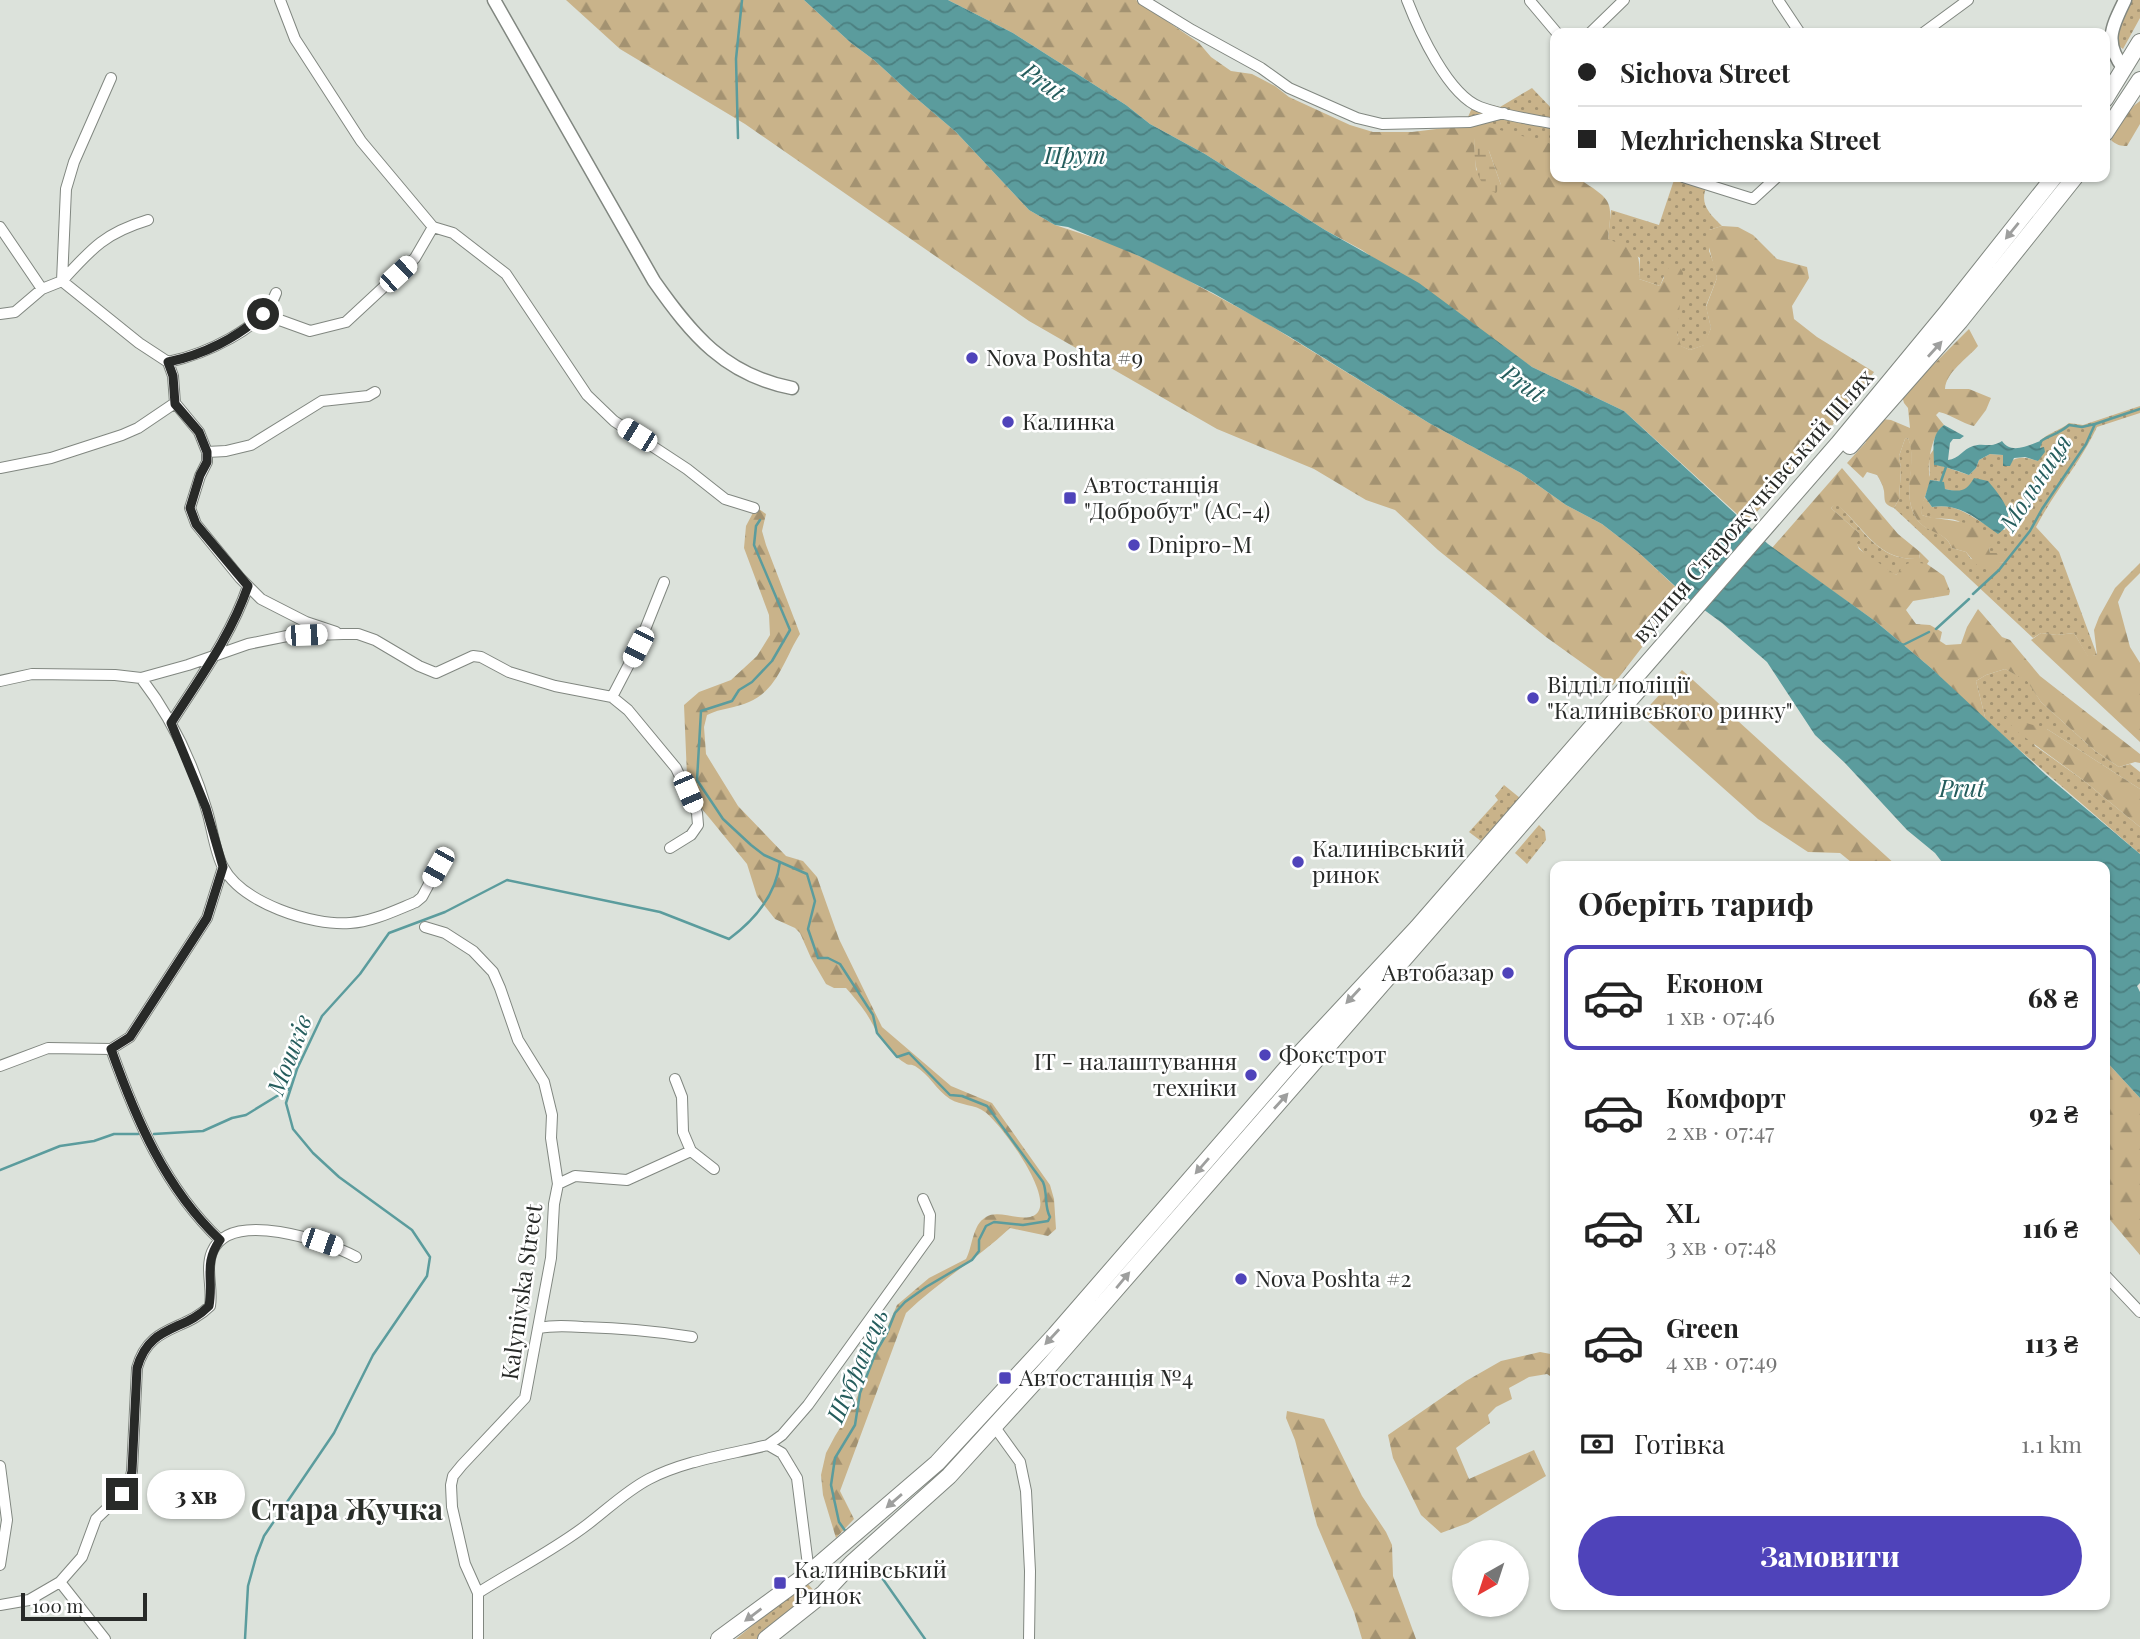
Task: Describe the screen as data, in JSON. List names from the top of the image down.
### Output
{
  "streets": {
    "main road": ["вулиця Старожучківський Шлях"],
    "street": ["Kalynivska Street"]
  },
  "districts": ["Стара Жучка"],
  "water": [
    "Prut",
    "Прут",
    "Мольниця",
    "Мошків",
    "Шубранець"
  ],
  "places": {
    "other": [
      "Nova Poshta #9",
      "Калинка",
      "Dnipro-M",
      "Відділ поліції \"Калинівського ринку\"",
      "Калинівський ринок",
      "Автобазар",
      "Фокстрот",
      "ІТ - налаштування техніки",
      "Nova Poshta #2"
    ],
    "transit": ["Автостанція \"Добробут\" (АС-4)", "Автостанція №4", "Калинівський Ринок"]
  },
  "scale_bar": "100 m",
  "north": "bottom left",
  "page": {
    "banner": ["Sichova Street", "Mezhrichenska Street"],
    "heading": "Оберіть тариф",
    "list": [
      {
        "name": "Економ",
        "note": "1 хв · 07:46",
        "value": "68 ₴"
      },
      {
        "name": "Комфорт",
        "note": "2 хв · 07:47",
        "value": "92 ₴"
      },
      {
        "name": "XL",
        "note": "3 хв · 07:48",
        "value": "116 ₴"
      },
      {
        "name": "Green",
        "note": "4 хв · 07:49",
        "value": "113 ₴"
      }
    ],
    "pay": ["Готівка", "1.1 km"],
    "bubble": "3 хв",
    "buttons": "Замовити",
    "scale": "100 m"
  }
}
